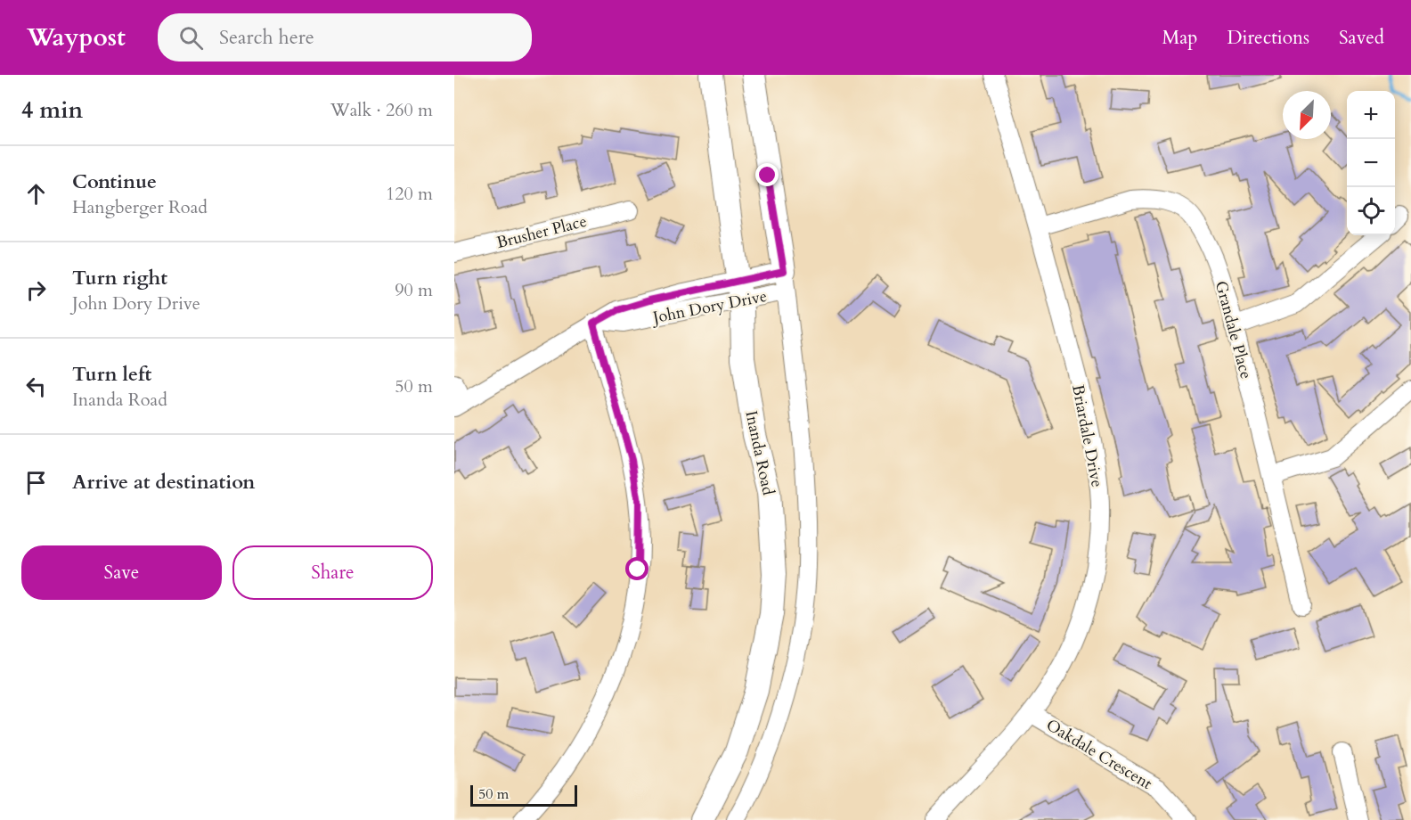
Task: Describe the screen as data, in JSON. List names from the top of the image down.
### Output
{
  "streets": {
    "main road": ["Inanda Road"],
    "street": [
      "Brusher Place",
      "John Dory Drive",
      "Grandale Place",
      "Briardale Drive",
      "Oakdale Crescent"
    ]
  },
  "crossings": [
    ["John Dory Drive", "Inanda Road"],
    ["Grandale Place", "Briardale Drive"],
    ["Briardale Drive", "Oakdale Crescent"]
  ],
  "scale_bar": "50 m",
  "north": "bottom left",
  "page": {
    "header": "Waypost",
    "search": "Search here",
    "nav": ["Map", "Directions", "Saved"],
    "heading": ["4 min", "Walk · 260 m"],
    "map_buttons": ["+", "−"],
    "list": [
      ["Continue", "Hangberger Road", "120 m"],
      ["Turn right", "John Dory Drive", "90 m"],
      ["Turn left", "Inanda Road", "50 m"],
      "Arrive at destination"
    ],
    "buttons": ["Save", "Share"],
    "scale": "50 m"
  }
}
